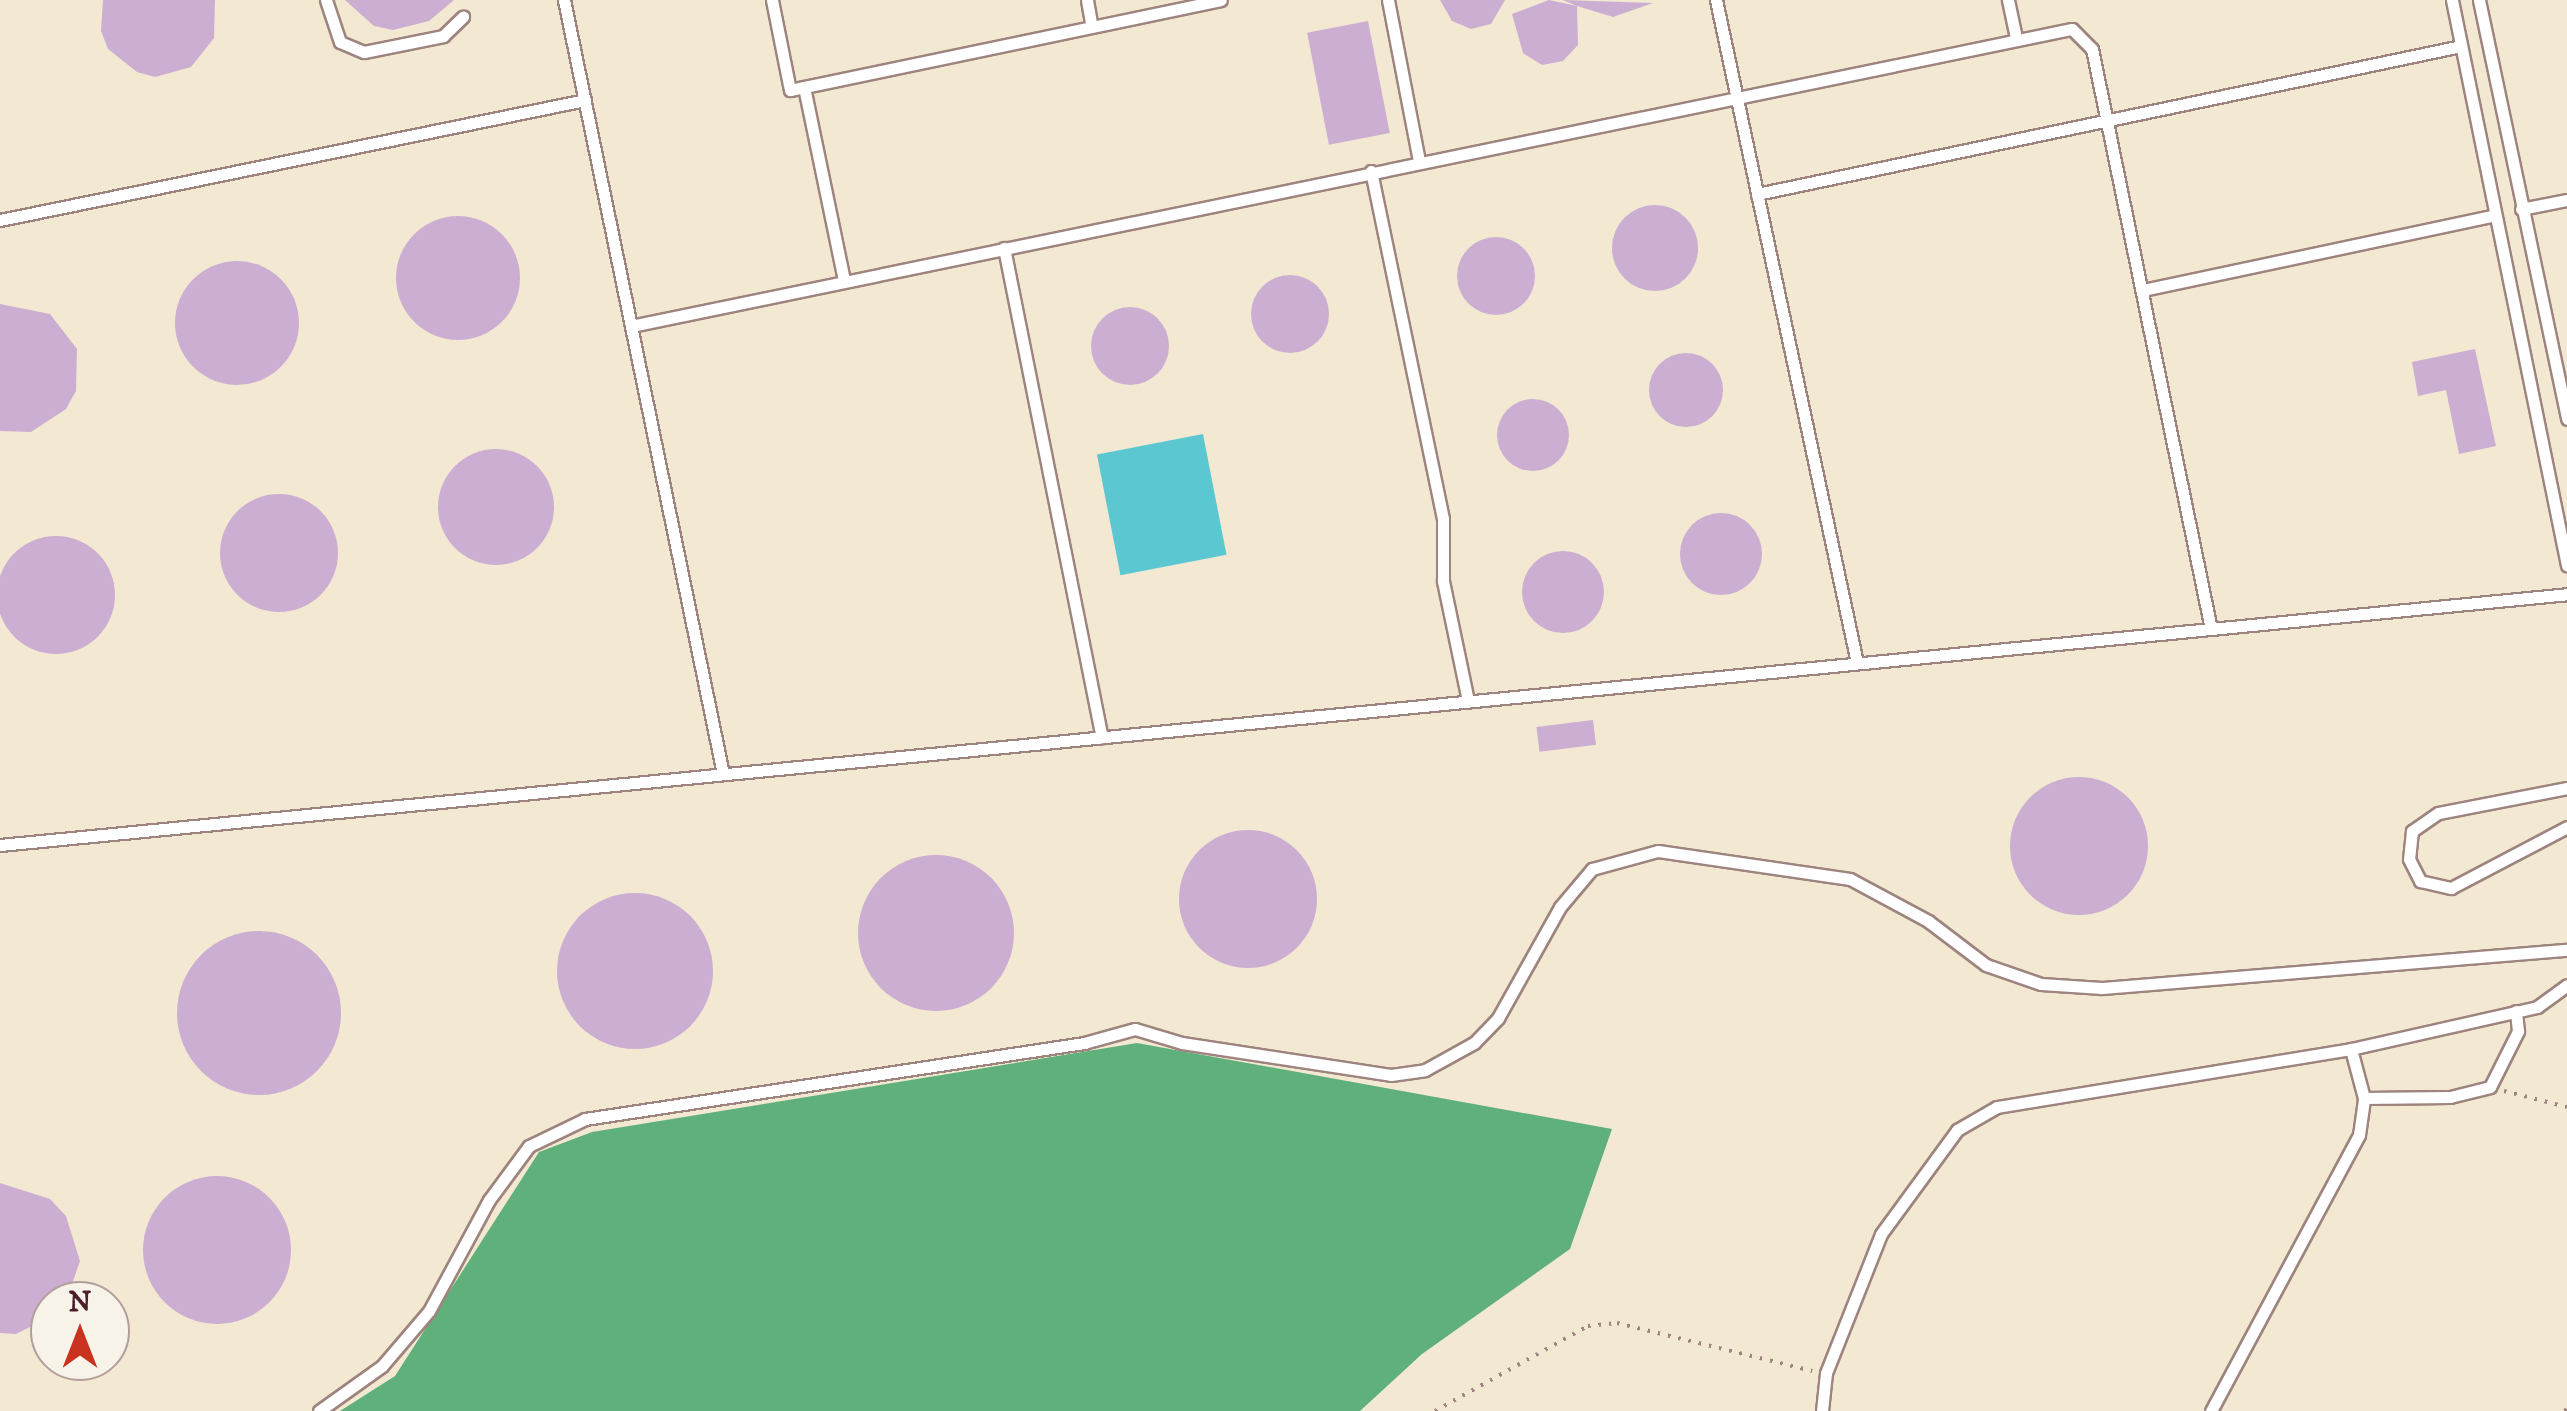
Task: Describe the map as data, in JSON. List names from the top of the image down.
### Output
{
  "north": "top"
}
